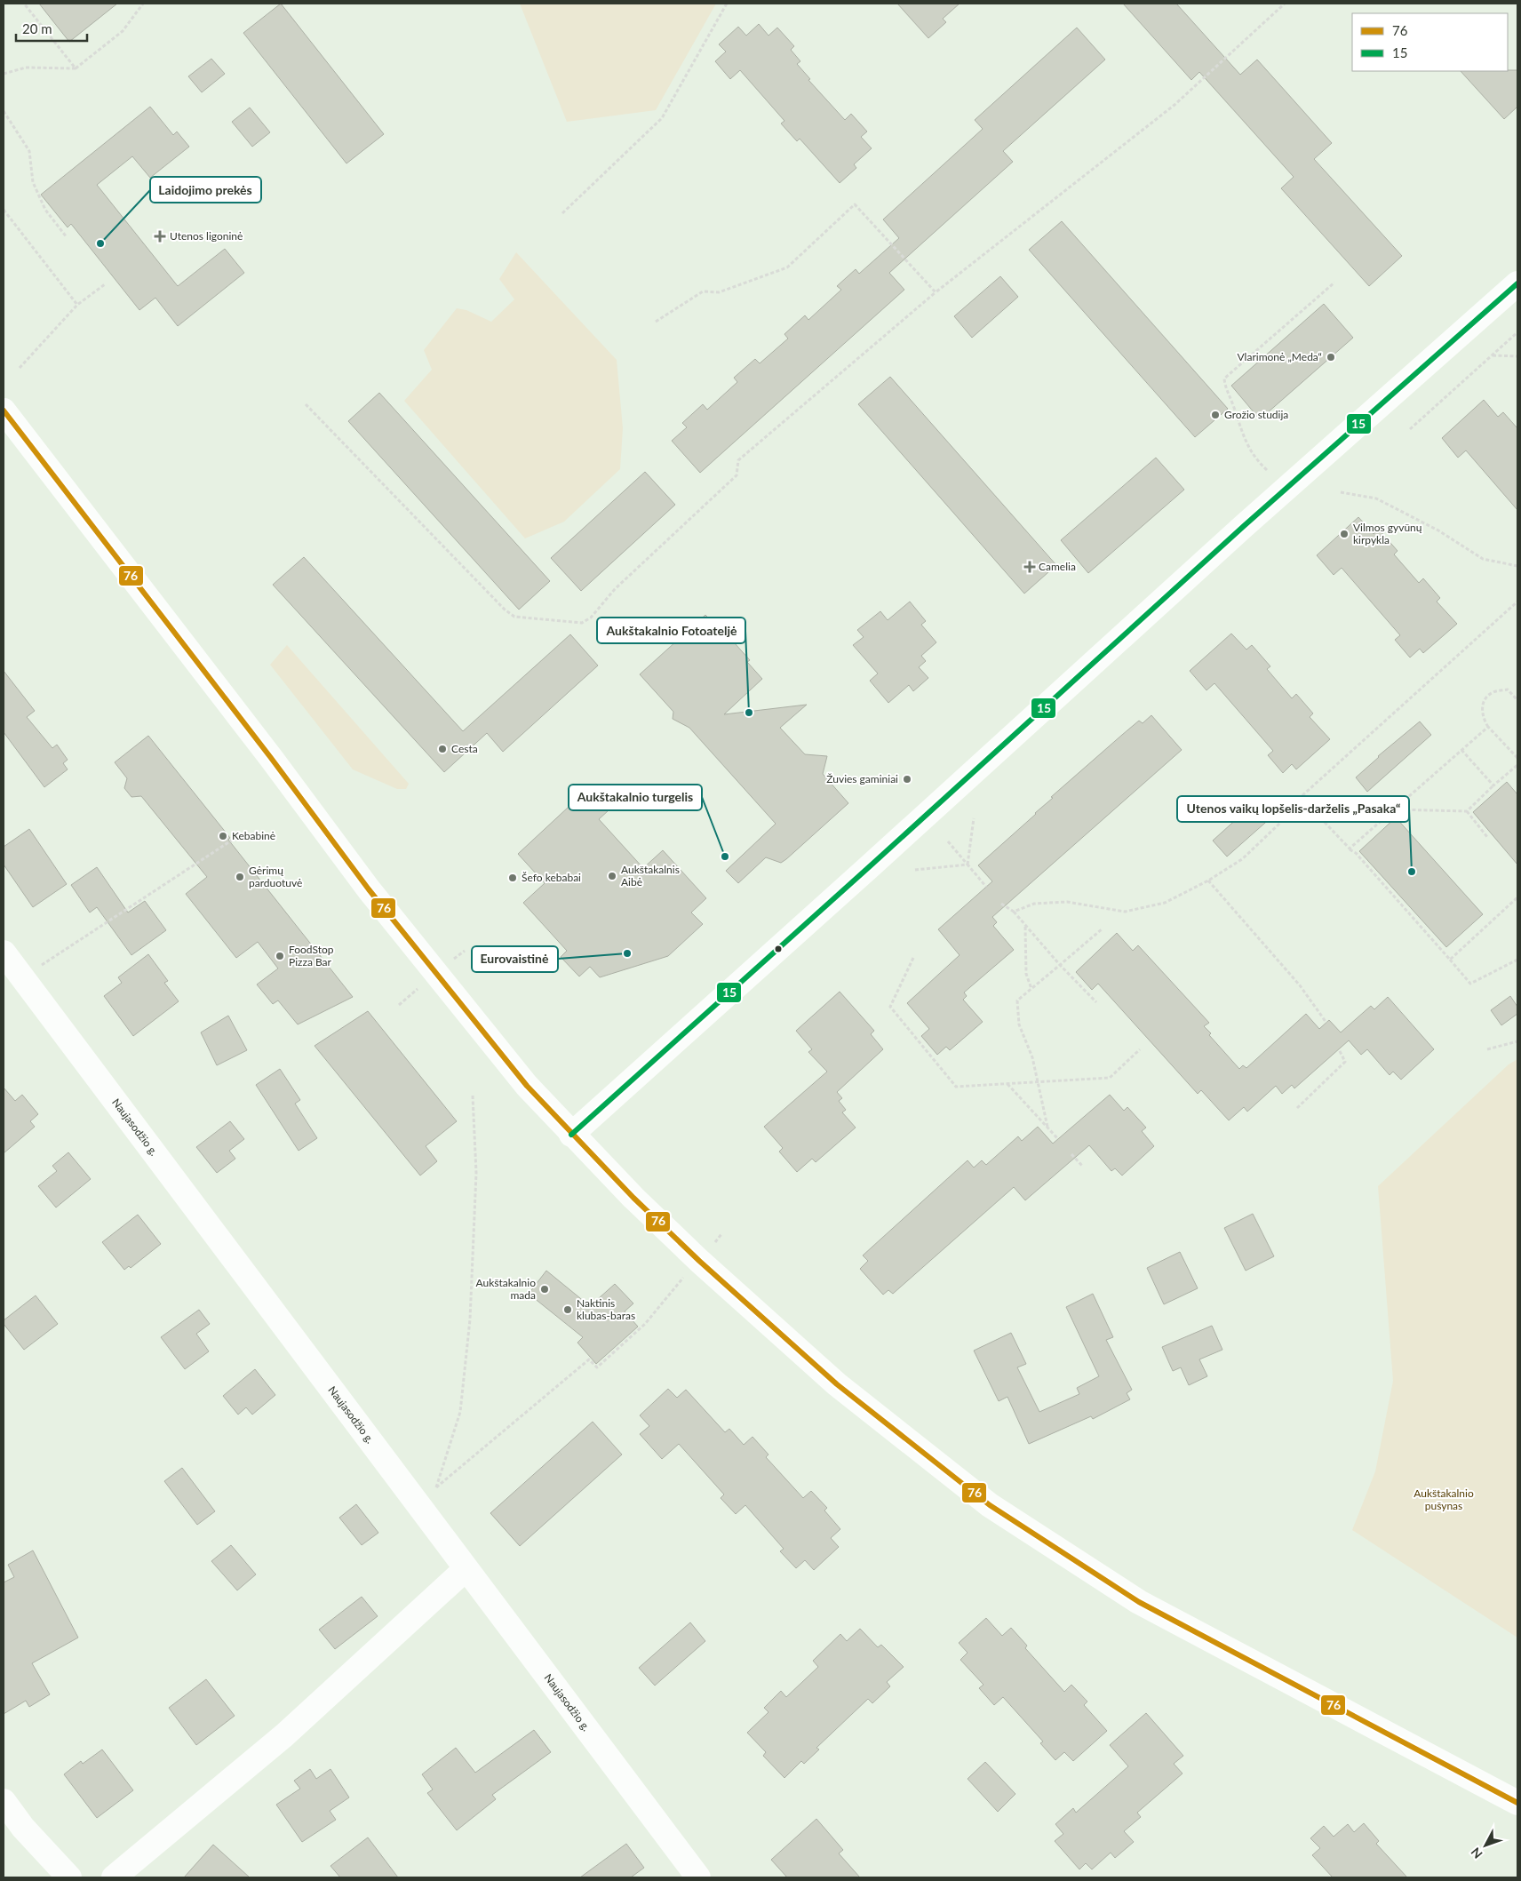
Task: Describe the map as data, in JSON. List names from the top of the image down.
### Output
{
  "streets": {
    "street": ["Naujasodžio g."]
  },
  "parks": ["Aukštakalnio pušynas"],
  "places": {
    "health": ["Utenos ligoninė", "Camelia"],
    "other": [
      "Laidojimo prekės",
      "Vlarimonė „Meda“",
      "Grožio studija",
      "Vilmos gyvūnų kirpykla",
      "Aukštakalnio Fotoateljė",
      "Cesta",
      "Žuvies gaminiai",
      "Kebabinė",
      "Aukštakalnio turgelis",
      "Utenos vaikų lopšelis-darželis „Pasaka“",
      "Aukštakalnis Aibė",
      "Gėrimų parduotuvė",
      "Šefo kebabai",
      "Eurovaistinė",
      "FoodStop Pizza Bar",
      "Aukštakalnio mada",
      "Naktinis klubas-baras"
    ]
  },
  "lines": ["transit line 15", "transit line 76"],
  "legend": ["76", "15"],
  "scale_bar": "20 m",
  "north": "bottom left"
}
